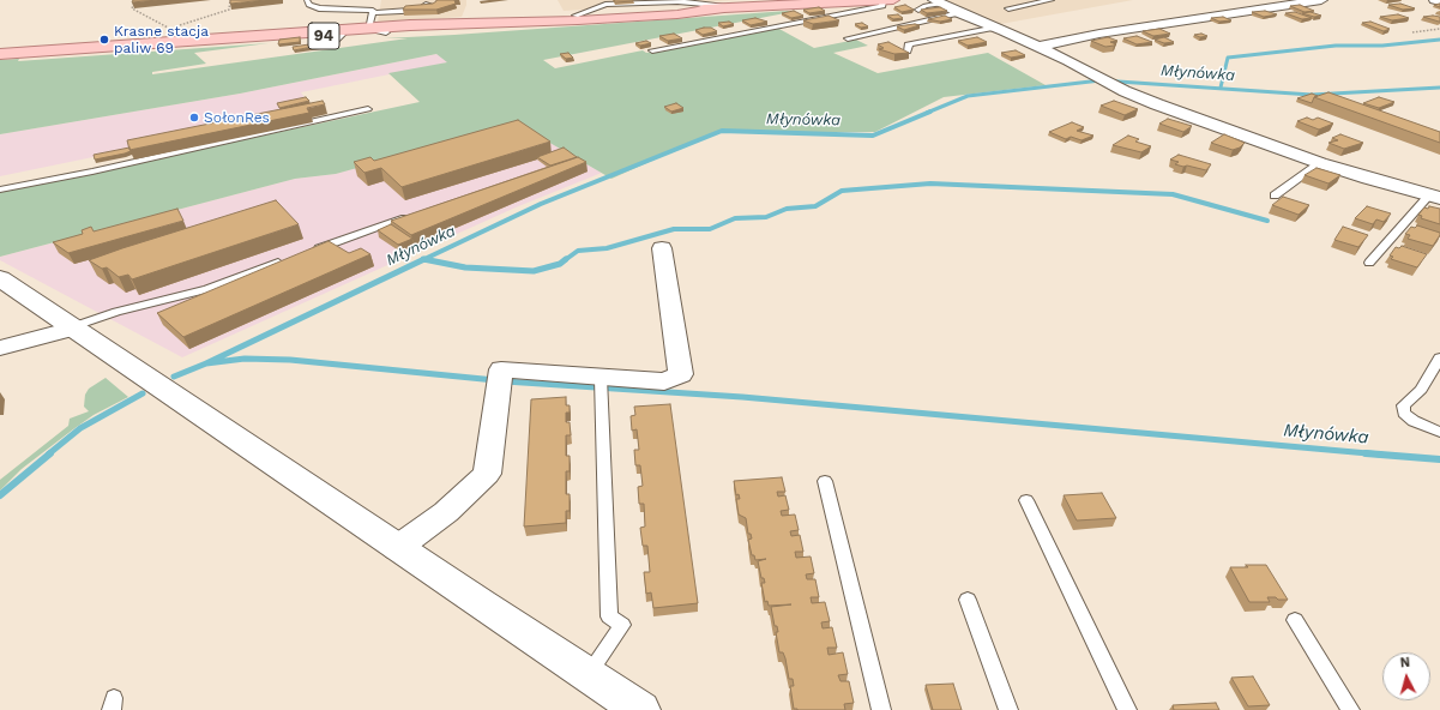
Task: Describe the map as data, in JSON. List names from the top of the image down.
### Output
{
  "streets": {
    "main road": ["94"]
  },
  "water": ["Młynówka"],
  "places": ["Krasne stacja paliw 69", "SołonRes"],
  "north": "top"
}
